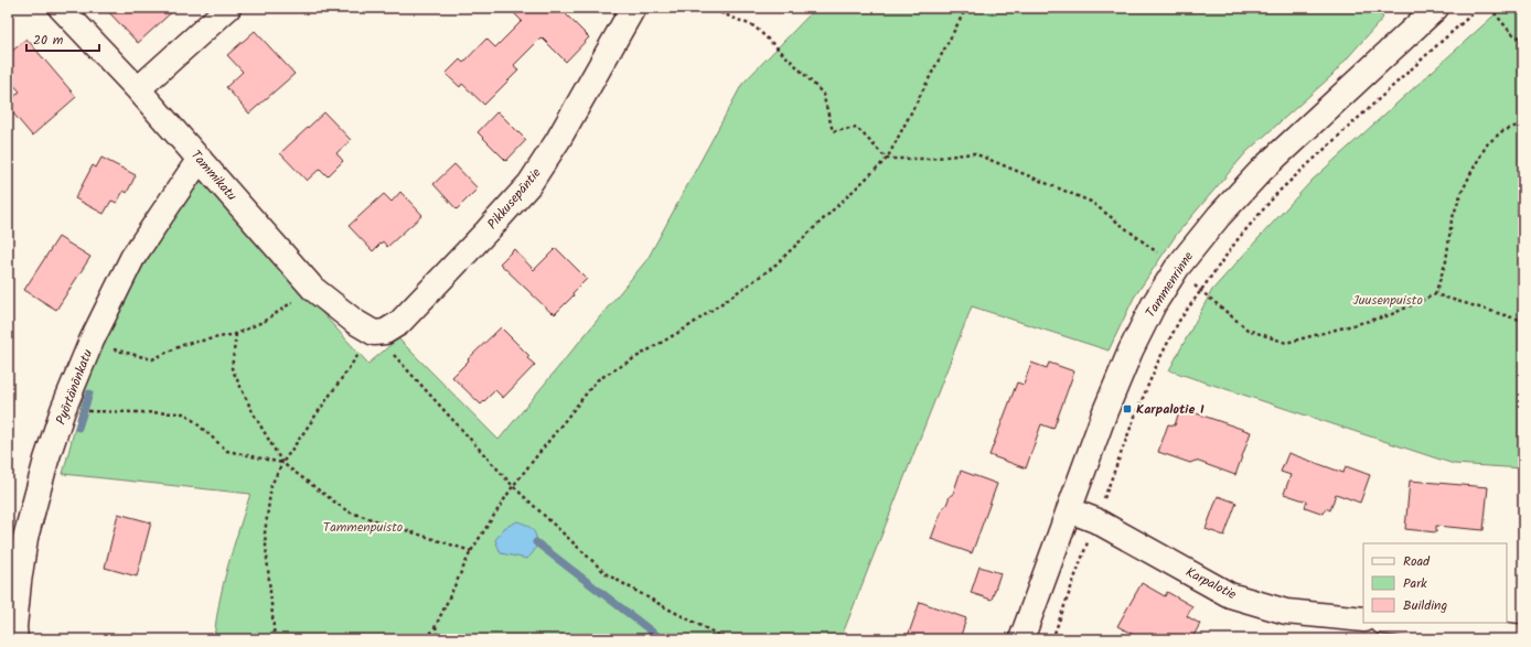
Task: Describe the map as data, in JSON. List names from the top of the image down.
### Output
{
  "streets": {
    "street": [
      "Tammikatu",
      "Pikkusepäntie",
      "Tammenrinne",
      "Pyörtänönkatu",
      "Karpalotie"
    ]
  },
  "crossings": [
    ["Tammikatu", "Pikkusepäntie"],
    ["Tammikatu", "Pyörtänönkatu"],
    ["Tammenrinne", "Karpalotie"]
  ],
  "parks": ["Juusenpuisto", "Tammenpuisto"],
  "places": {
    "transit": ["Karpalotie I"]
  },
  "legend": ["Road", "Park", "Building"],
  "scale_bar": "20 m"
}
